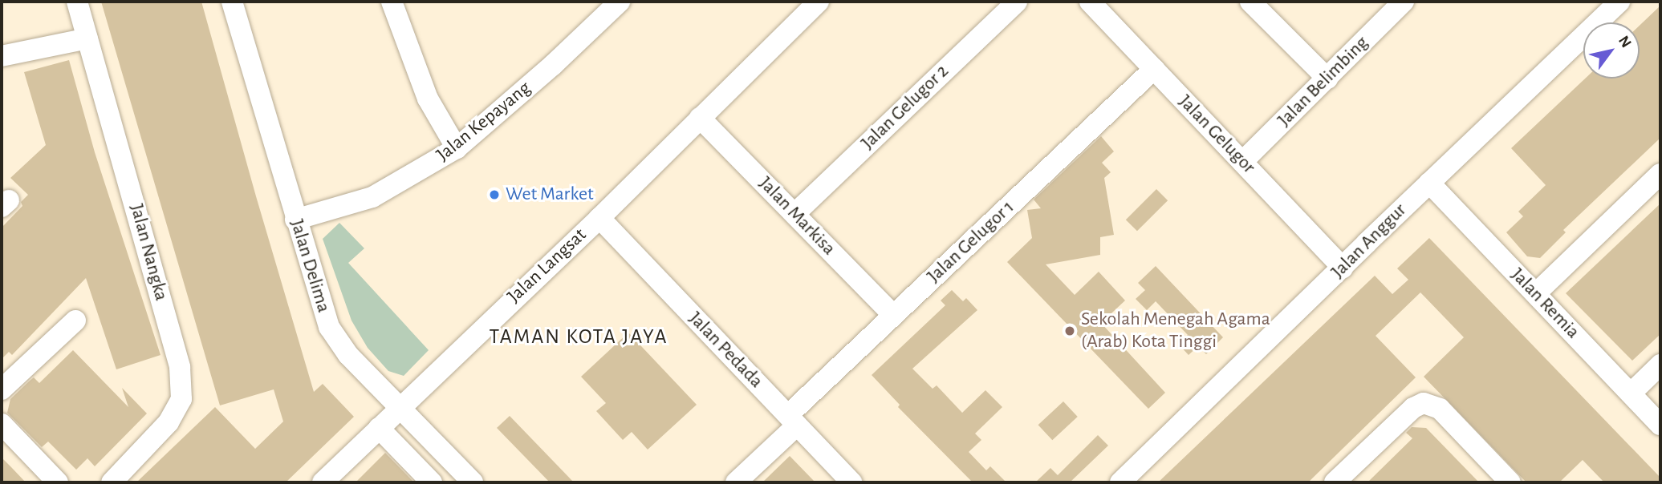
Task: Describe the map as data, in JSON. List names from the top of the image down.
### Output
{
  "streets": {
    "street": [
      "Jalan Belimbing",
      "Jalan Gelugor 2",
      "Jalan Kepayang",
      "Jalan Gelugor",
      "Jalan Markisa",
      "Jalan Anggur",
      "Jalan Gelugor 1",
      "Jalan Nangka",
      "Jalan Delima",
      "Jalan Langsat",
      "Jalan Remia",
      "Jalan Pedada"
    ]
  },
  "crossings": [
    ["Jalan Belimbing", "Jalan Gelugor"],
    ["Jalan Gelugor 2", "Jalan Markisa"],
    ["Jalan Kepayang", "Jalan Delima"],
    ["Jalan Gelugor", "Jalan Anggur"],
    ["Jalan Gelugor", "Jalan Gelugor 1"],
    ["Jalan Markisa", "Jalan Gelugor 1"],
    ["Jalan Markisa", "Jalan Langsat"],
    ["Jalan Anggur", "Jalan Remia"],
    ["Jalan Gelugor 1", "Jalan Pedada"],
    ["Jalan Delima", "Jalan Langsat"],
    ["Jalan Langsat", "Jalan Pedada"]
  ],
  "districts": ["TAMAN KOTA JAYA"],
  "places": ["Wet Market", "Sekolah Menegah Agama (Arab) Kota Tinggi"],
  "north": "top right"
}
